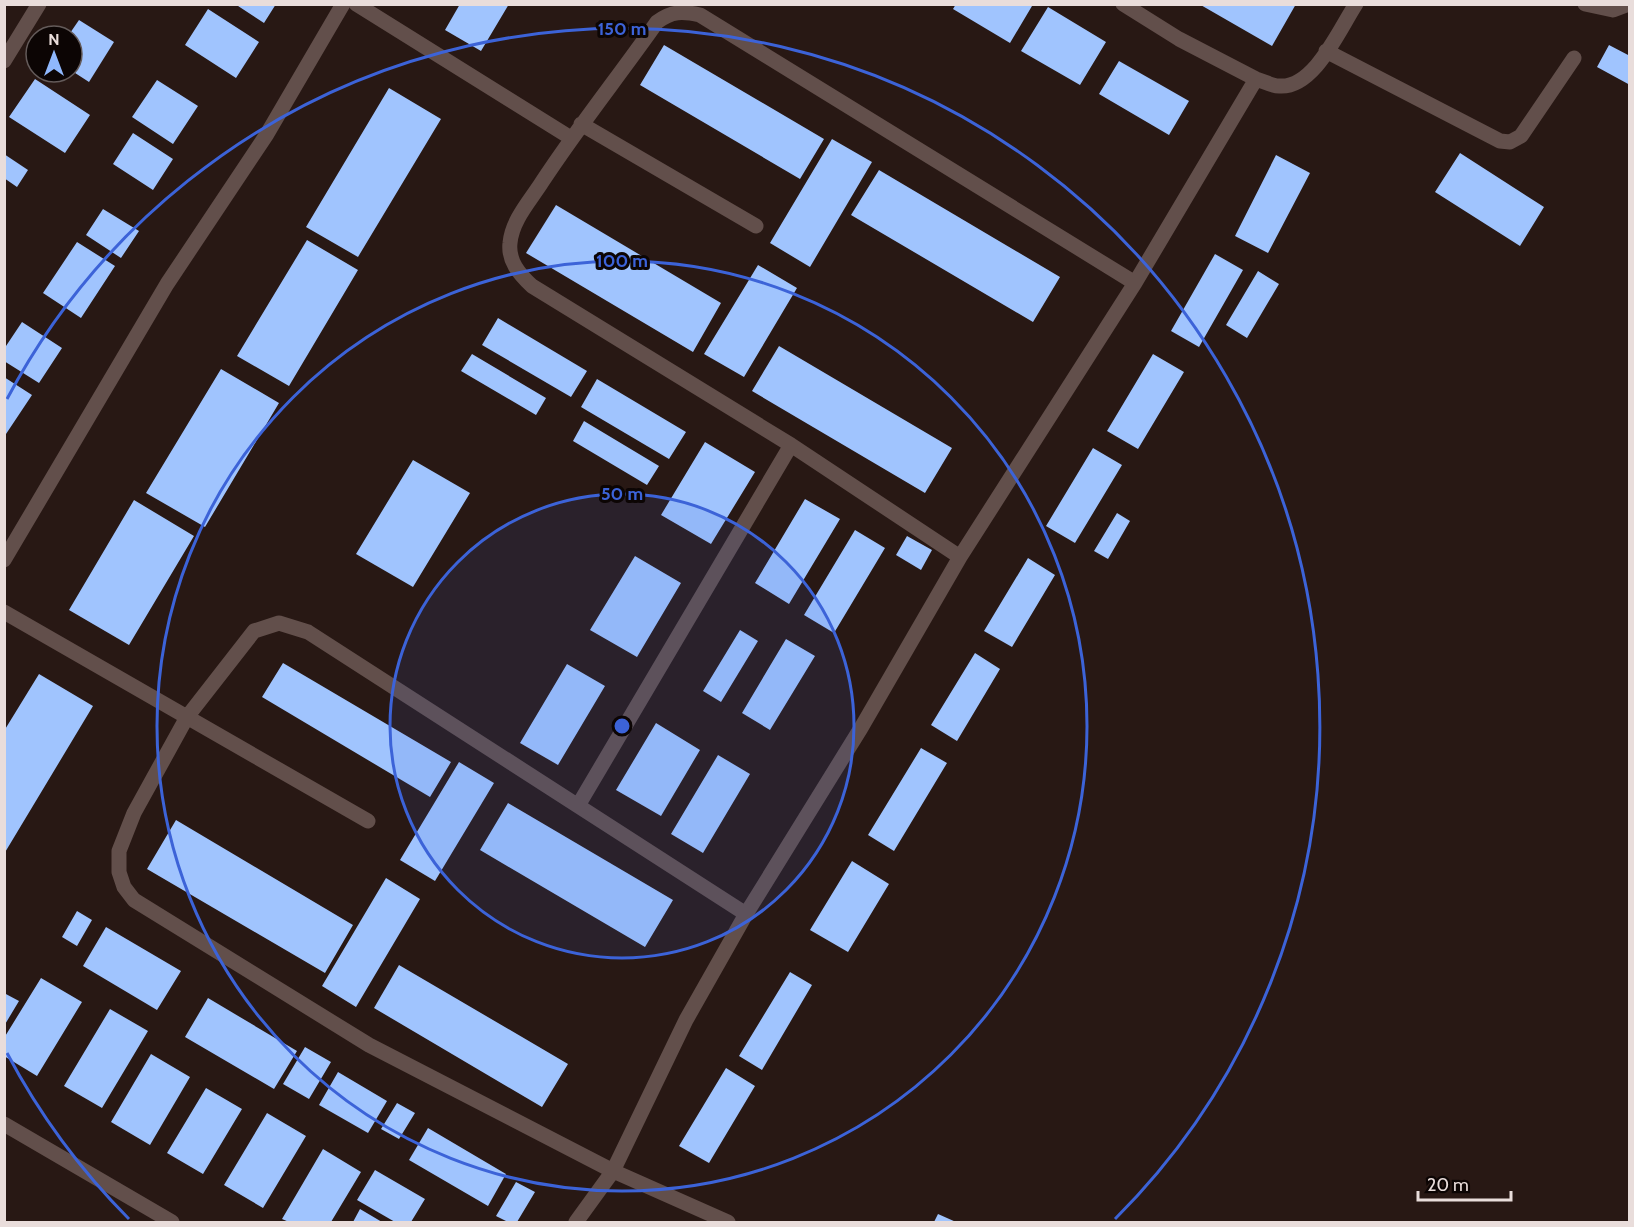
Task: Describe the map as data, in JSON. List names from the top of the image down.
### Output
{
  "scale_bar": "20 m",
  "north": "top",
  "rings": ["150 m", "100 m", "50 m"]
}
